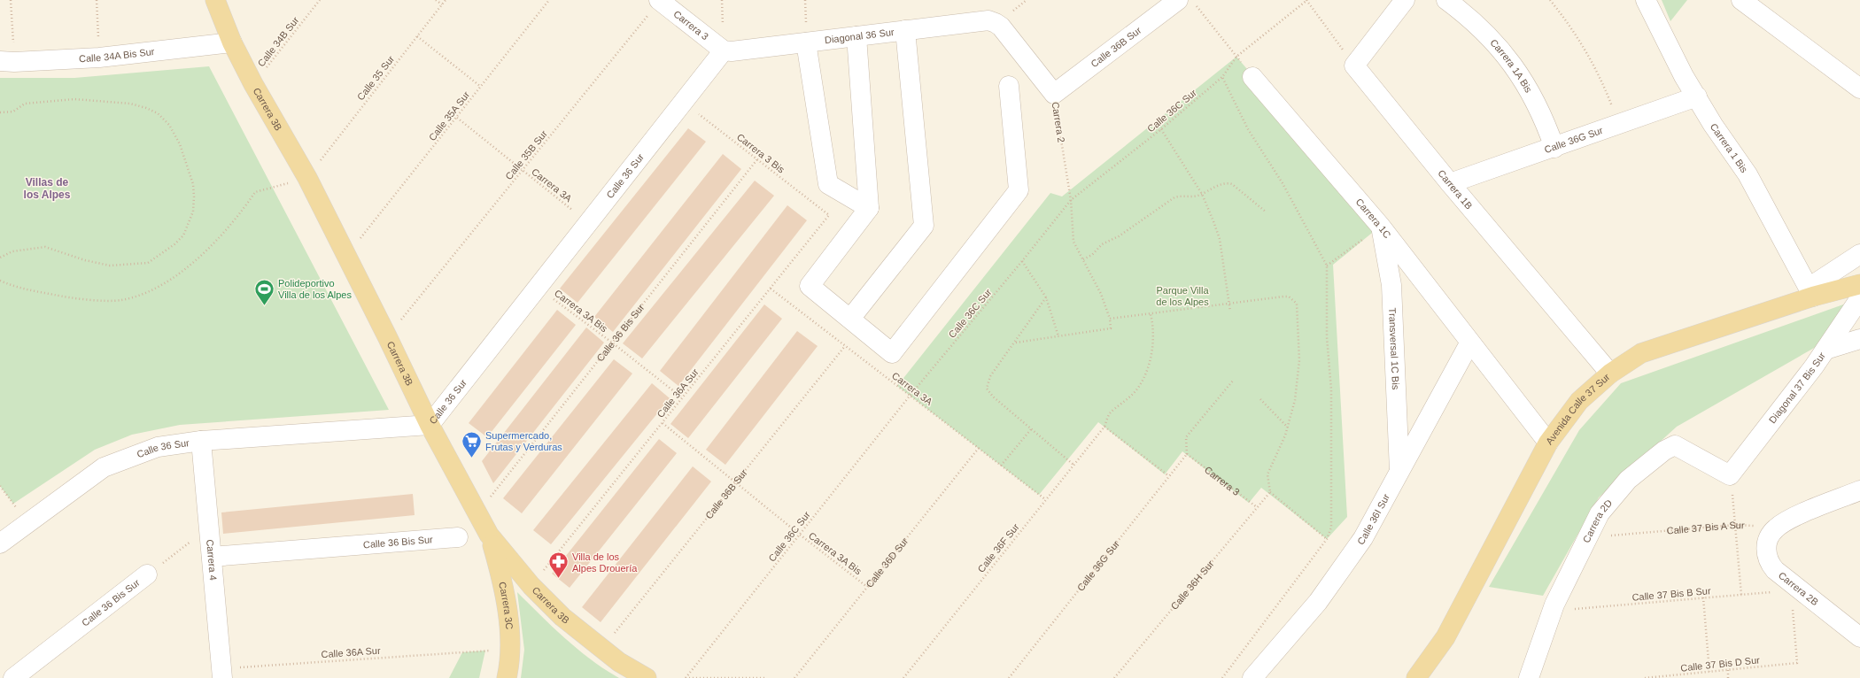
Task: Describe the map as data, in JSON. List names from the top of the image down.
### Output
{
  "streets": {
    "main road": ["Carrera 3B", "Avenida Calle 37 Sur", "Carrera 3C"],
    "street": [
      "Carrera 3",
      "Diagonal 36 Sur",
      "Calle 36B Sur",
      "Calle 34A Bis Sur",
      "Carrera 1A Bis",
      "Carrera 2",
      "Calle 36G Sur",
      "Carrera 1 Bis",
      "Calle 36 Sur",
      "Carrera 1B",
      "Carrera 1C",
      "Calle 36 Bis Sur",
      "Transversal 1C Bis",
      "Diagonal 37 Bis Sur",
      "Calle 36I Sur",
      "Carrera 2D",
      "Carrera 4",
      "Carrera 2B"
    ],
    "path": [
      "Calle 34B Sur",
      "Calle 35 Sur",
      "Calle 36C Sur",
      "Calle 35A Sur",
      "Carrera 3 Bis",
      "Calle 35B Sur",
      "Carrera 3A",
      "Carrera 3A Bis",
      "Calle 36A Sur",
      "Calle 37 Bis A Sur",
      "Calle 36F Sur",
      "Calle 36D Sur",
      "Calle 36H Sur",
      "Calle 37 Bis B Sur",
      "Calle 37 Bis D Sur"
    ]
  },
  "crossings": [
    ["Carrera 3", "Diagonal 36 Sur"],
    ["Carrera 3", "Calle 36G Sur"],
    ["Carrera 3", "Calle 35B Sur"],
    ["Carrera 3", "Calle 36 Sur"],
    ["Carrera 3", "Calle 36H Sur"],
    ["Diagonal 36 Sur", "Carrera 2"],
    ["Diagonal 36 Sur", "Calle 36 Sur"],
    ["Calle 36B Sur", "Carrera 2"],
    ["Calle 36B Sur", "Carrera 3A"],
    ["Calle 36B Sur", "Carrera 3A Bis"],
    ["Calle 34A Bis Sur", "Carrera 3B"],
    ["Carrera 1A Bis", "Calle 36G Sur"],
    ["Carrera 3B", "Calle 36 Sur"],
    ["Carrera 3B", "Carrera 3C"],
    ["Calle 36C Sur", "Carrera 2"],
    ["Calle 36C Sur", "Carrera 3A"],
    ["Calle 36C Sur", "Carrera 3A Bis"],
    ["Calle 35A Sur", "Carrera 3A"],
    ["Calle 36G Sur", "Carrera 1 Bis"],
    ["Calle 36G Sur", "Carrera 1B"],
    ["Carrera 1 Bis", "Avenida Calle 37 Sur"],
    ["Carrera 3 Bis", "Calle 36 Sur"],
    ["Carrera 3 Bis", "Calle 36 Bis Sur"],
    ["Carrera 3 Bis", "Calle 36A Sur"],
    ["Calle 35B Sur", "Carrera 3A"],
    ["Calle 36 Sur", "Carrera 3A"],
    ["Calle 36 Sur", "Carrera 3A Bis"],
    ["Calle 36 Sur", "Carrera 4"],
    ["Carrera 3A", "Calle 36A Sur"],
    ["Carrera 3A", "Calle 36F Sur"],
    ["Carrera 3A", "Calle 36D Sur"],
    ["Carrera 1B", "Avenida Calle 37 Sur"],
    ["Carrera 1C", "Transversal 1C Bis"],
    ["Carrera 1C", "Avenida Calle 37 Sur"],
    ["Carrera 1C", "Calle 36I Sur"],
    ["Carrera 3A Bis", "Calle 36 Bis Sur"],
    ["Carrera 3A Bis", "Calle 36A Sur"],
    ["Carrera 3A Bis", "Calle 36D Sur"],
    ["Calle 36 Bis Sur", "Carrera 4"],
    ["Transversal 1C Bis", "Calle 36I Sur"],
    ["Diagonal 37 Bis Sur", "Carrera 2D"],
    ["Calle 36A Sur", "Carrera 4"],
    ["Carrera 2D", "Calle 37 Bis A Sur"],
    ["Carrera 2D", "Calle 37 Bis B Sur"],
    ["Calle 37 Bis A Sur", "Carrera 2B"],
    ["Carrera 2B", "Calle 37 Bis B Sur"],
    ["Carrera 2B", "Calle 37 Bis D Sur"],
    ["Calle 37 Bis B Sur", "Calle 37 Bis D Sur"]
  ],
  "districts": ["Villas de los Alpes"],
  "parks": ["Parque Villa de los Alpes"],
  "places": {
    "sports": ["Polideportivo Villa de los Alpes"],
    "supermarket": ["Supermercado, Frutas y Verduras"],
    "pharmacy": ["Villa de los Alpes Drouería"]
  }
}
